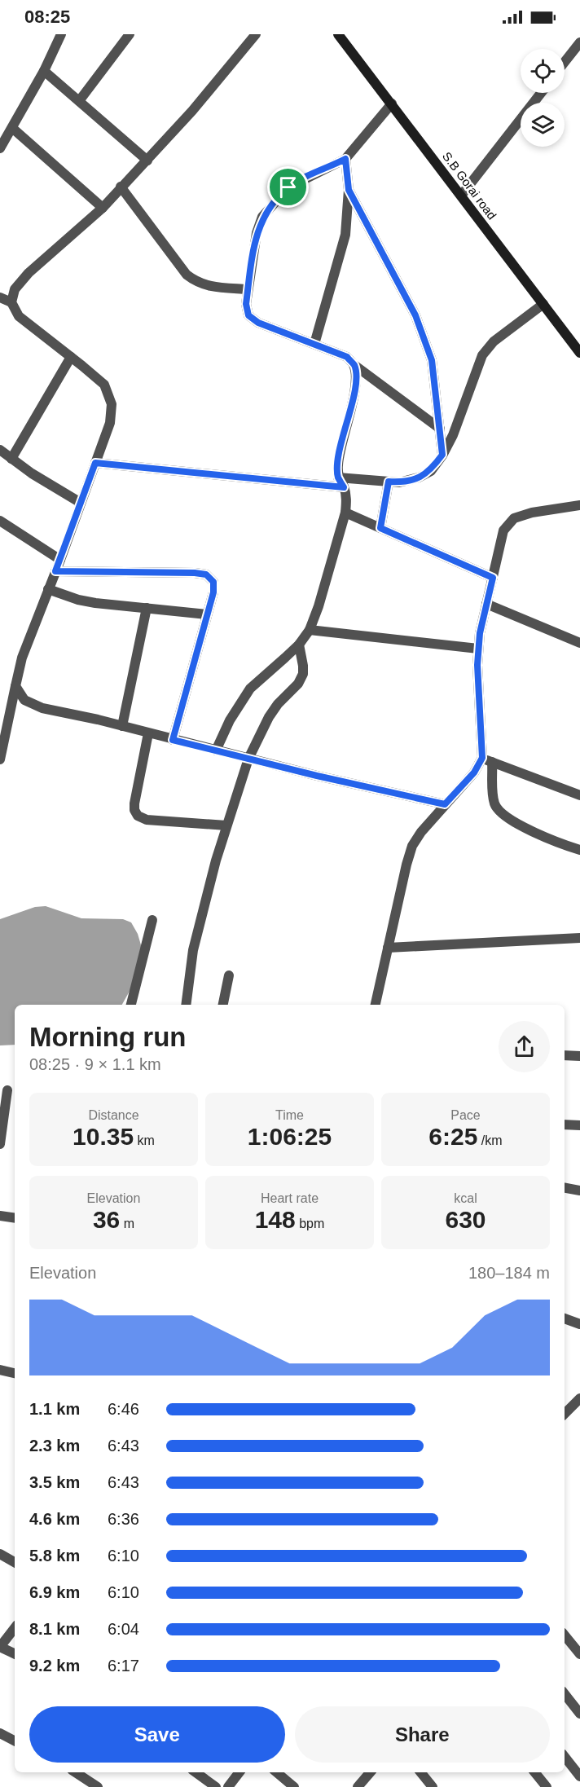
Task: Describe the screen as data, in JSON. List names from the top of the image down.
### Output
{
  "streets": {
    "street": ["S.B Gorai road"]
  },
  "page": {
    "status": "08:25",
    "heading": ["Morning run", "08:25 · 9 × 1.1 km"],
    "stats": [
      ["Distance", "10.35 km"],
      ["Time", "1:06:25"],
      ["Pace", "6:25 /km"],
      ["Elevation", "36 m"],
      ["Heart rate", "148 bpm"],
      ["kcal", "630"]
    ],
    "chart": ["Elevation", "180–184 m"],
    "list": [
      {
        "name": "1.1 km",
        "note": "6:46"
      },
      {
        "name": "2.3 km",
        "note": "6:43"
      },
      {
        "name": "3.5 km",
        "note": "6:43"
      },
      {
        "name": "4.6 km",
        "note": "6:36"
      },
      {
        "name": "5.8 km",
        "note": "6:10"
      },
      {
        "name": "6.9 km",
        "note": "6:10"
      },
      {
        "name": "8.1 km",
        "note": "6:04"
      },
      {
        "name": "9.2 km",
        "note": "6:17"
      }
    ],
    "buttons": ["Save", "Share"]
  }
}
